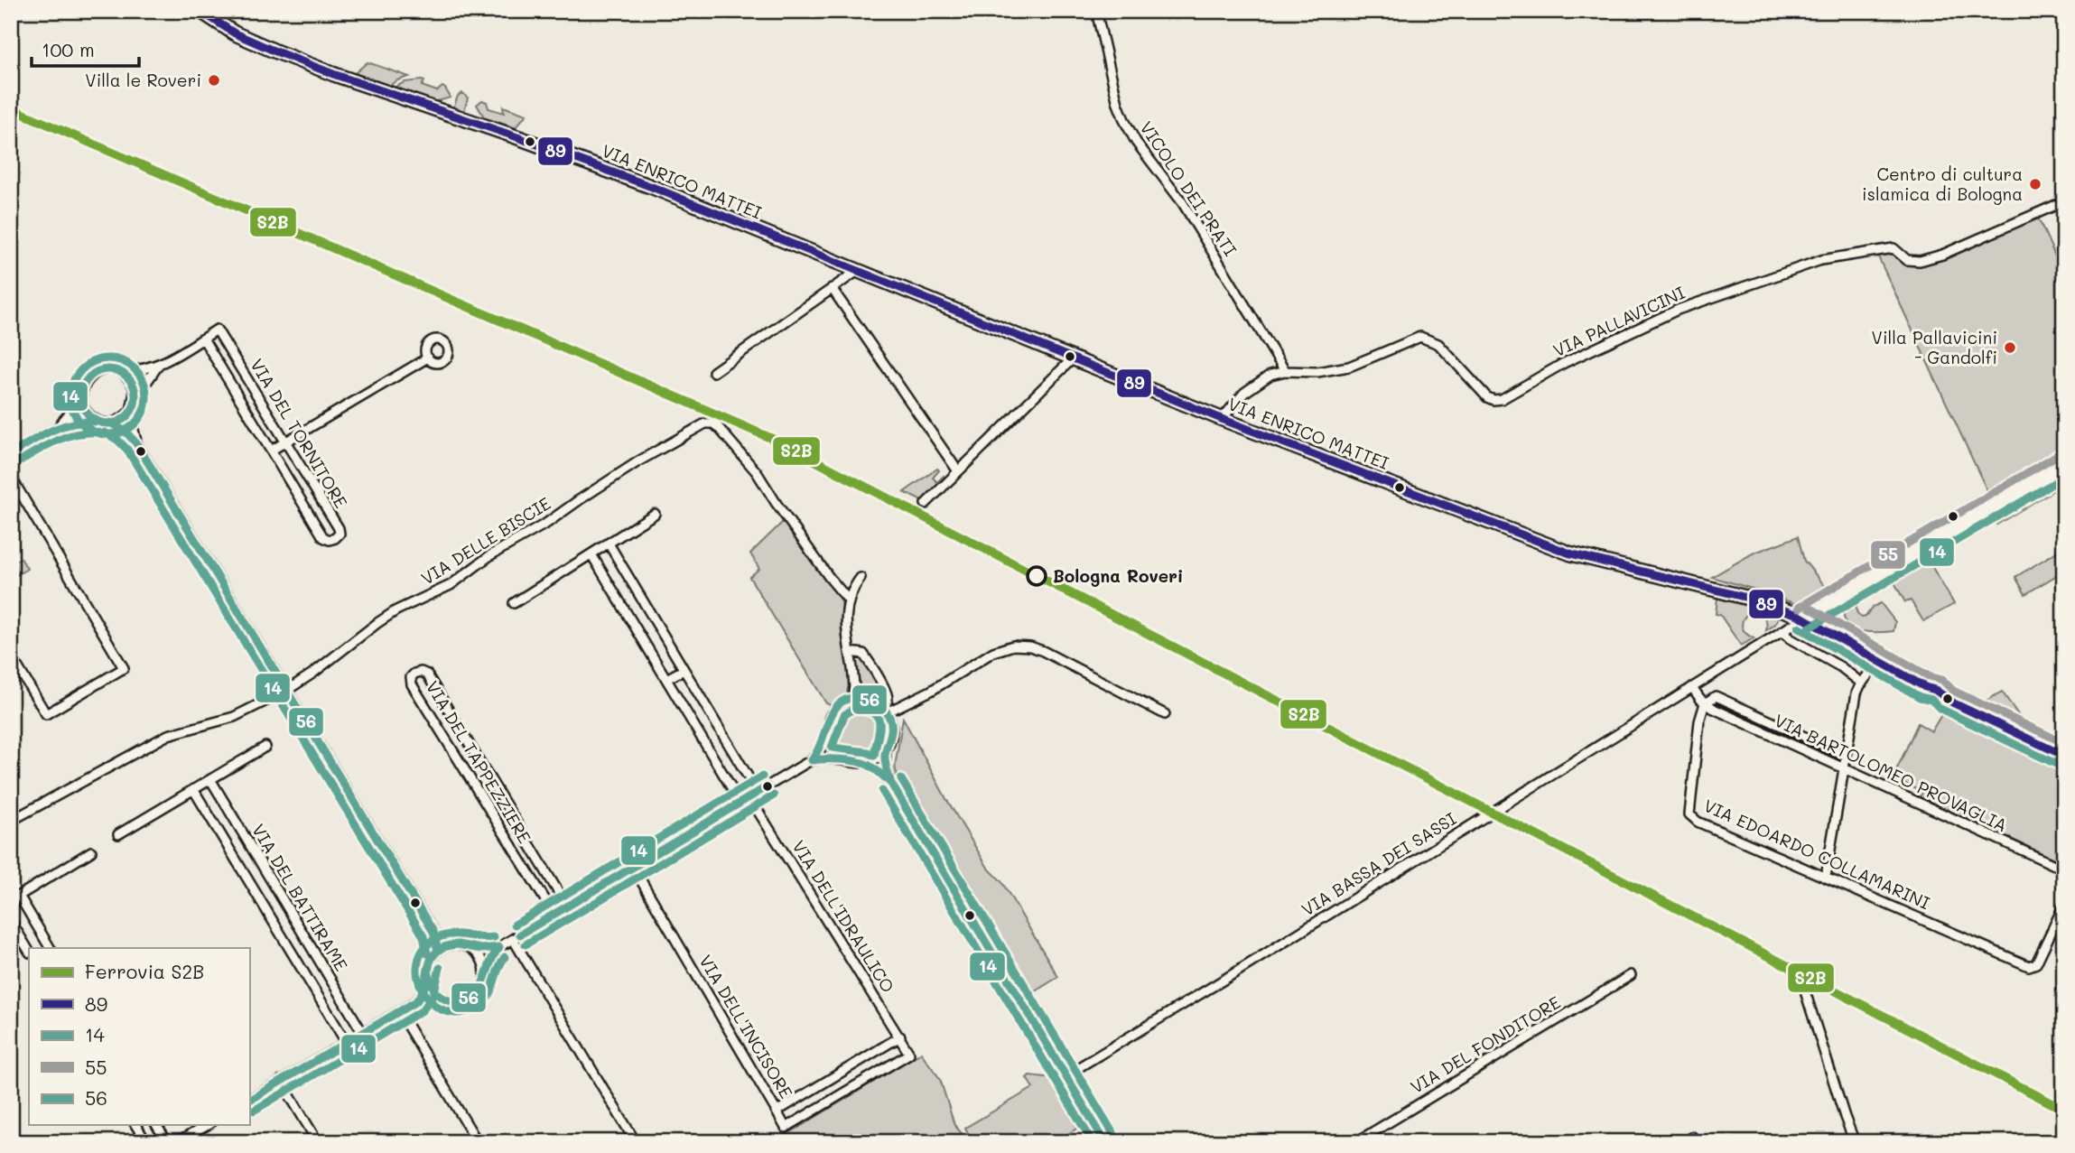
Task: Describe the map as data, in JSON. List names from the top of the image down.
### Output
{
  "streets": {
    "main road": ["VIA ENRICO MATTEI"],
    "street": [
      "VICOLO DEI PRATI",
      "VIA PALLAVICINI",
      "VIA DEL TORNITORE",
      "VIA DELLE BISCIE",
      "VIA DEL TAPPEZZIERE",
      "VIA BARTOLOMEO PROVAGLIA",
      "VIA EDOARDO COLLAMARINI",
      "VIA BASSA DEI SASSI",
      "VIA DEL BATTIRAME",
      "VIA DELL'IDRAULICO",
      "VIA DELL'INCISORE",
      "VIA DEL FONDITORE"
    ]
  },
  "crossings": [
    ["VIA ENRICO MATTEI", "VIA PALLAVICINI"],
    ["VIA ENRICO MATTEI", "VIA BASSA DEI SASSI"],
    ["VICOLO DEI PRATI", "VIA PALLAVICINI"],
    ["VIA BARTOLOMEO PROVAGLIA", "VIA EDOARDO COLLAMARINI"],
    ["VIA BARTOLOMEO PROVAGLIA", "VIA BASSA DEI SASSI"],
    ["VIA DELL'IDRAULICO", "VIA DELL'INCISORE"]
  ],
  "places": [
    "Villa le Roveri",
    "Centro di cultura islamica di Bologna",
    "Villa Pallavicini - Gandolfi",
    "Bologna Roveri"
  ],
  "lines": [
    "transit line 89",
    "rail line S2B",
    "transit line 14",
    "transit line 56",
    "transit line 55"
  ],
  "legend": [
    "Ferrovia S2B",
    "89",
    "14",
    "55",
    "56"
  ],
  "scale_bar": "100 m"
}
